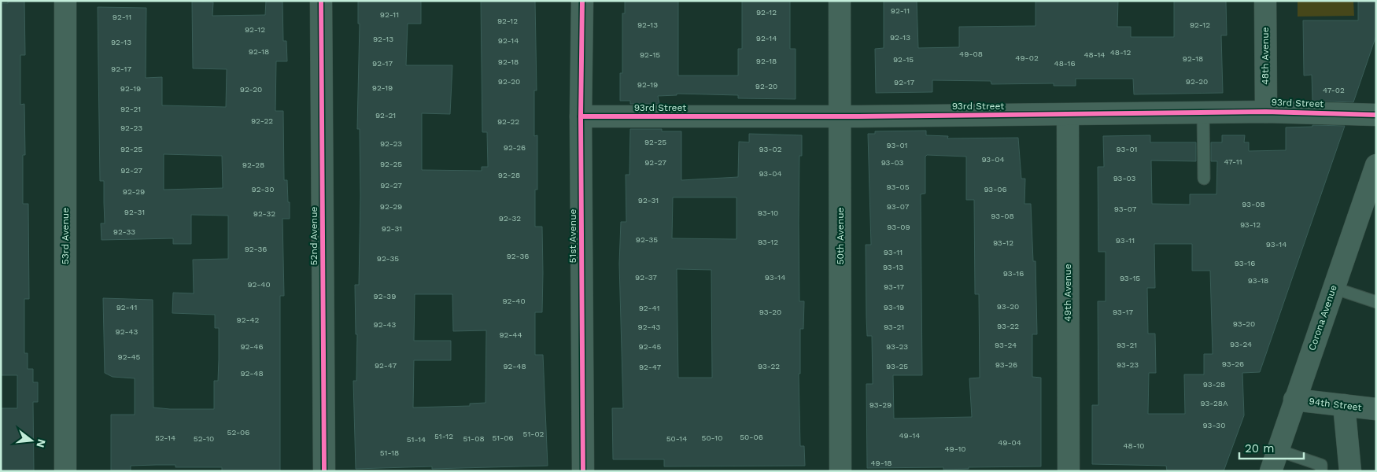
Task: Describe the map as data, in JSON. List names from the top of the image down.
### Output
{
  "streets": {
    "street": [
      "48th Avenue",
      "93rd Street",
      "53rd Avenue",
      "52nd Avenue",
      "51st Avenue",
      "50th Avenue",
      "49th Avenue",
      "Corona Avenue",
      "94th Street"
    ]
  },
  "crossings": [
    ["48th Avenue", "93rd Street"],
    ["93rd Street", "51st Avenue"],
    ["93rd Street", "50th Avenue"],
    ["93rd Street", "49th Avenue"],
    ["Corona Avenue", "94th Street"]
  ],
  "house_numbers": [
    "92-11",
    "92-12",
    "92-11",
    "92-11",
    "92-12",
    "92-13",
    "92-12",
    "92-12",
    "92-13",
    "92-14",
    "92-13",
    "92-14",
    "92-13",
    "92-18",
    "48-12",
    "49-08",
    "92-15",
    "48-14",
    "49-02",
    "92-18",
    "92-15",
    "92-18",
    "92-18",
    "92-17",
    "48-16",
    "92-17",
    "92-20",
    "92-20",
    "92-17",
    "92-19",
    "92-20",
    "92-19",
    "92-19",
    "92-20",
    "47-02",
    "92-21",
    "92-21",
    "92-22",
    "92-22",
    "92-23",
    "92-25",
    "92-23",
    "93-01",
    "92-26",
    "92-25",
    "93-02",
    "93-01",
    "93-04",
    "47-11",
    "92-27",
    "93-03",
    "92-25",
    "92-28",
    "92-27",
    "93-04",
    "92-28",
    "93-03",
    "92-27",
    "93-05",
    "92-30",
    "93-06",
    "92-29",
    "92-31",
    "93-08",
    "92-29",
    "93-07",
    "93-07",
    "92-31",
    "93-10",
    "92-32",
    "93-08",
    "92-32",
    "93-12",
    "93-09",
    "92-31",
    "92-33",
    "92-35",
    "93-11",
    "93-12",
    "93-12",
    "93-14",
    "92-36",
    "93-11",
    "92-36",
    "92-35",
    "93-16",
    "93-13",
    "93-16",
    "92-37",
    "93-14",
    "93-15",
    "93-18",
    "92-40",
    "93-17",
    "92-39",
    "92-40",
    "93-20",
    "92-41",
    "93-19",
    "92-41",
    "93-20",
    "93-17",
    "92-42",
    "93-20",
    "92-43",
    "93-22",
    "92-43",
    "93-21",
    "92-43",
    "92-44",
    "93-24",
    "93-24",
    "93-21",
    "92-46",
    "92-45",
    "93-23",
    "92-45",
    "93-26",
    "93-26",
    "93-23",
    "92-47",
    "92-48",
    "93-22",
    "93-25",
    "92-47",
    "92-48",
    "93-28",
    "93-28A",
    "93-29",
    "93-30",
    "52-06",
    "51-02",
    "49-14",
    "51-12",
    "50-06",
    "52-14",
    "51-06",
    "50-10",
    "52-10",
    "51-08",
    "50-14",
    "51-14",
    "49-04",
    "48-10",
    "49-10",
    "51-18",
    "49-18"
  ],
  "scale_bar": "20 m",
  "north": "right"
}
